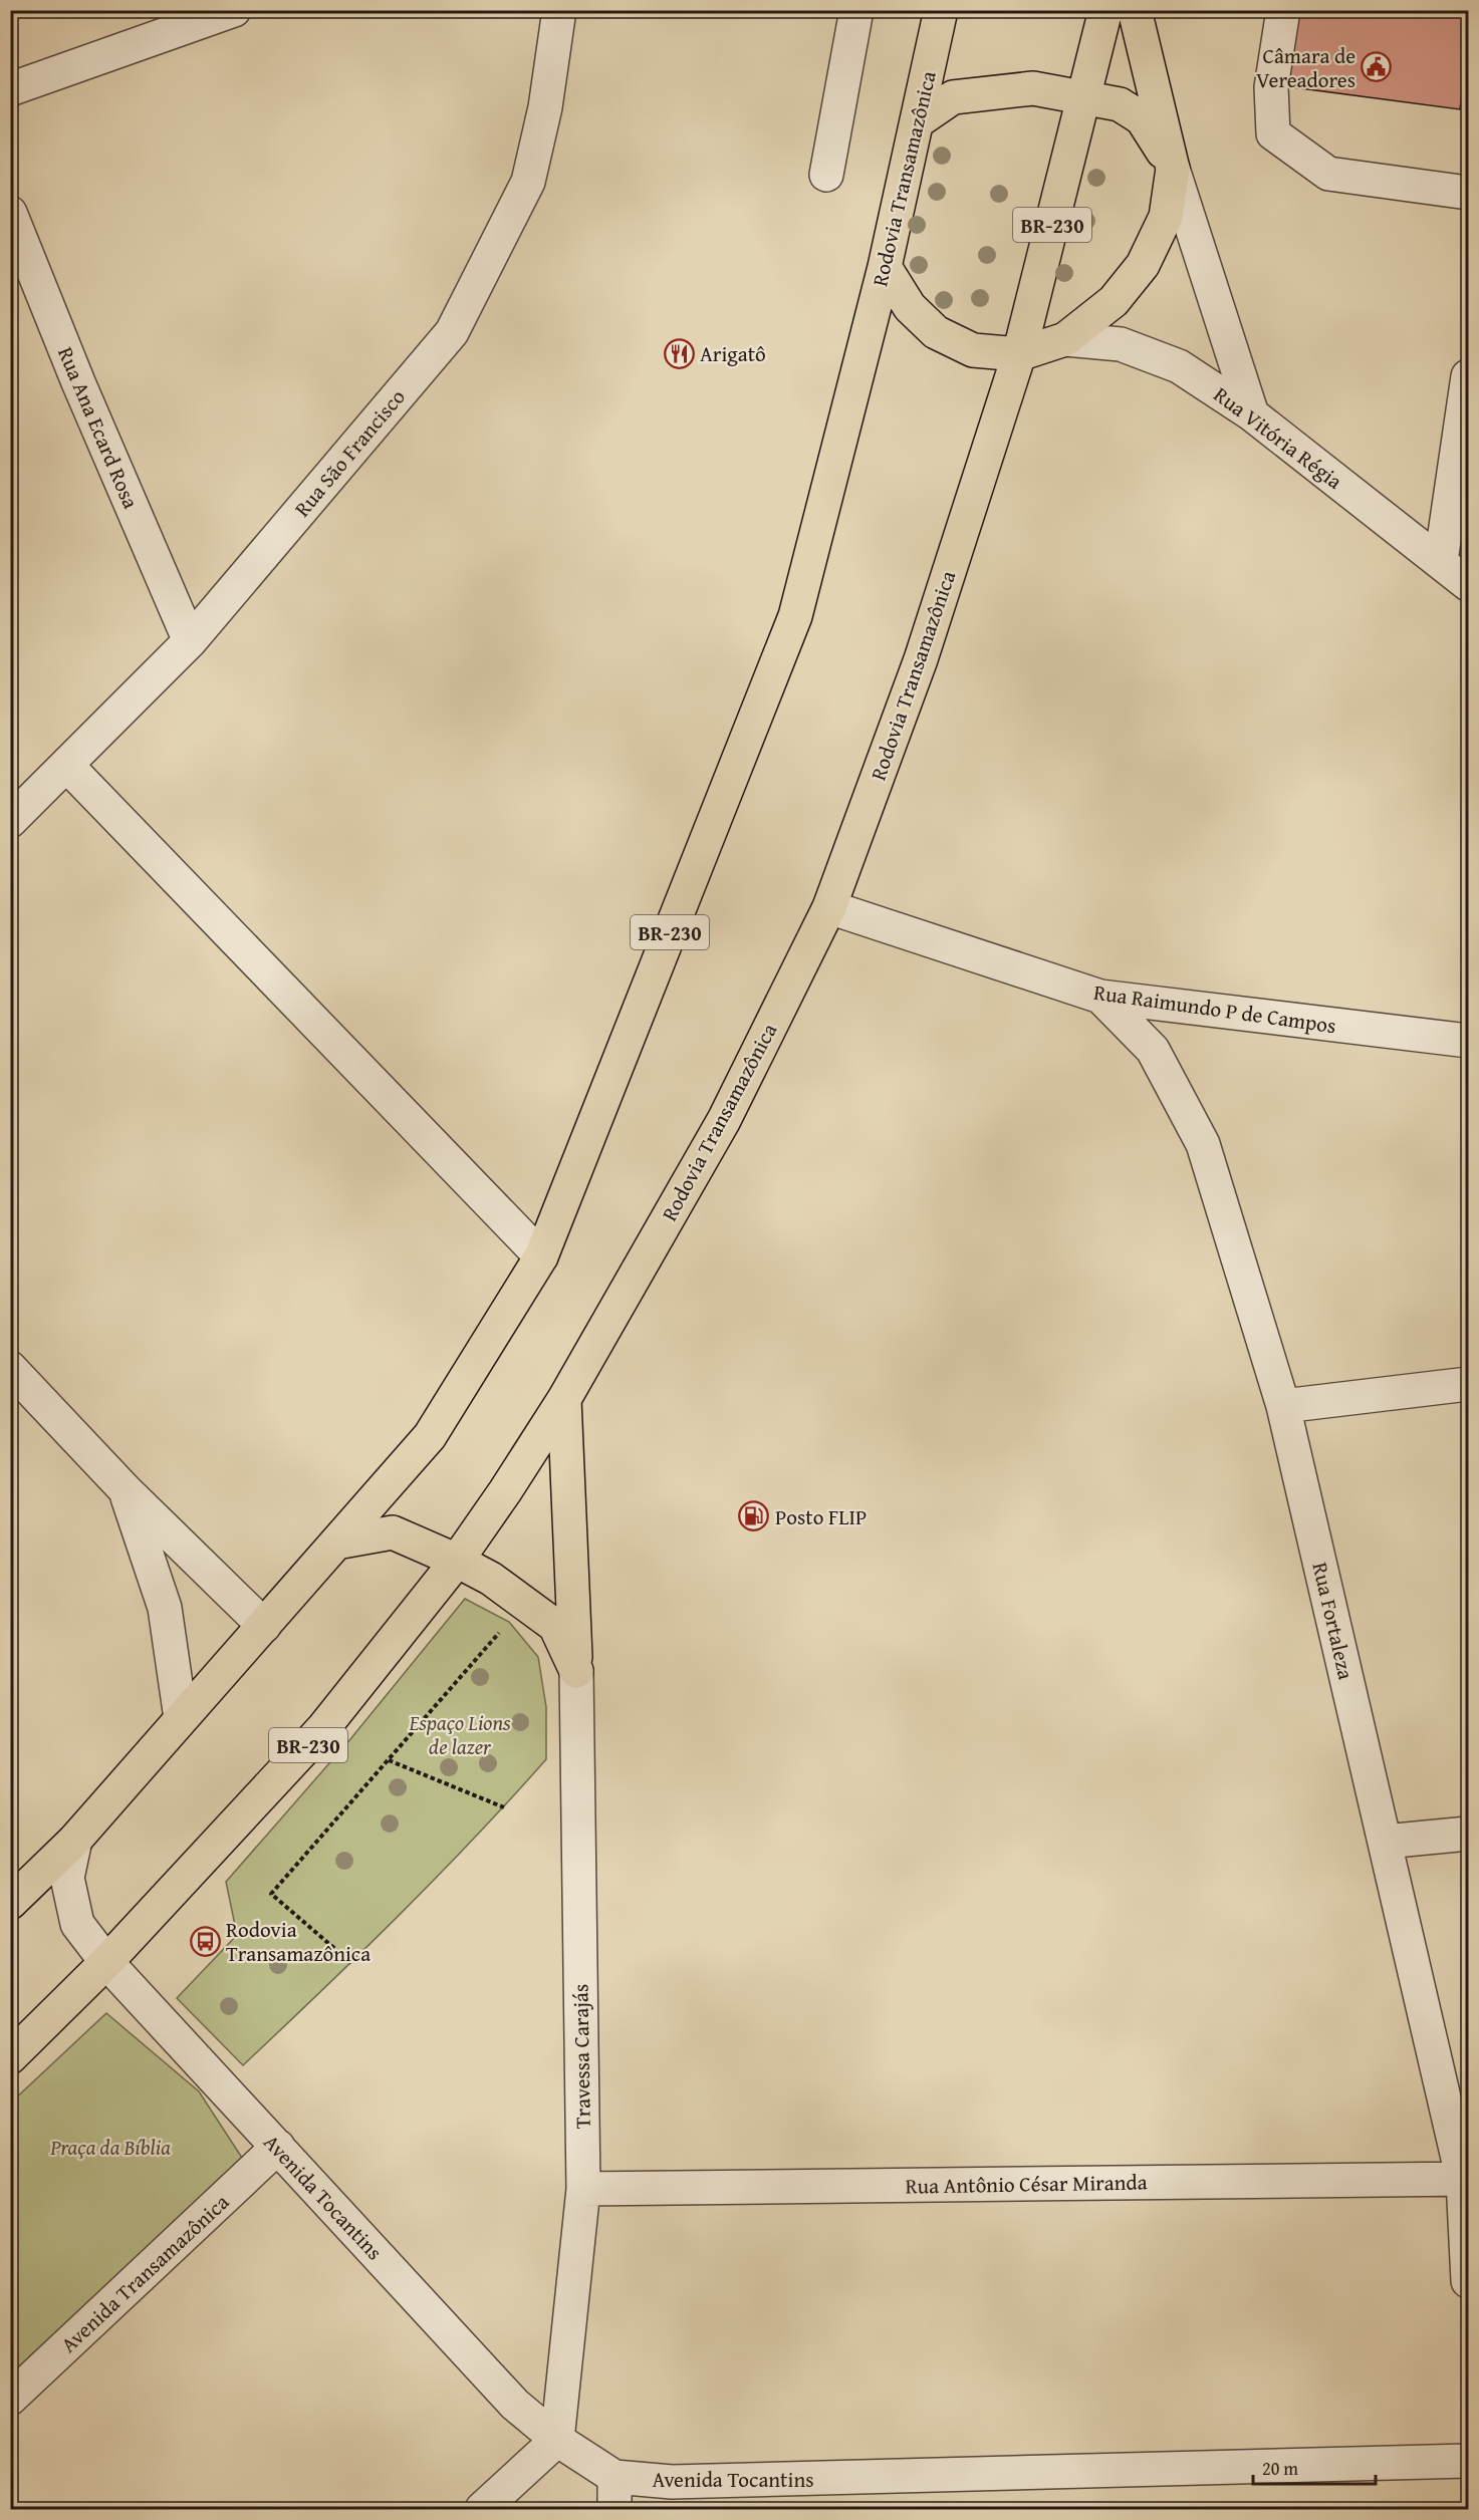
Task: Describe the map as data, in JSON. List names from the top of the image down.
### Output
{
  "streets": {
    "highway": ["Rodovia Transamazônica", "BR-230"],
    "street": [
      "Rua Ana Ecard Rosa",
      "Rua Vitória Régia",
      "Rua São Francisco",
      "Rua Raimundo P de Campos",
      "Rua Fortaleza",
      "Travessa Carajás",
      "Rua Antônio César Miranda",
      "Avenida Tocantins",
      "Avenida Transamazônica"
    ]
  },
  "crossings": [
    ["Rodovia Transamazônica", "Rua Raimundo P de Campos"],
    ["Rodovia Transamazônica", "Avenida Tocantins"],
    ["Rua Ana Ecard Rosa", "Rua São Francisco"],
    ["Rua Raimundo P de Campos", "Rua Fortaleza"],
    ["Rua Fortaleza", "Rua Antônio César Miranda"],
    ["Travessa Carajás", "Rua Antônio César Miranda"],
    ["Travessa Carajás", "Avenida Tocantins"],
    ["Avenida Tocantins", "Avenida Transamazônica"]
  ],
  "parks": ["Espaço Lions de lazer", "Praça da Bíblia"],
  "places": {
    "public building": ["Câmara de Vereadores"],
    "restaurant": ["Arigatô"],
    "fuel station": ["Posto FLIP"],
    "bus stop": ["Rodovia Transamazônica"]
  },
  "scale_bar": "20 m"
}
